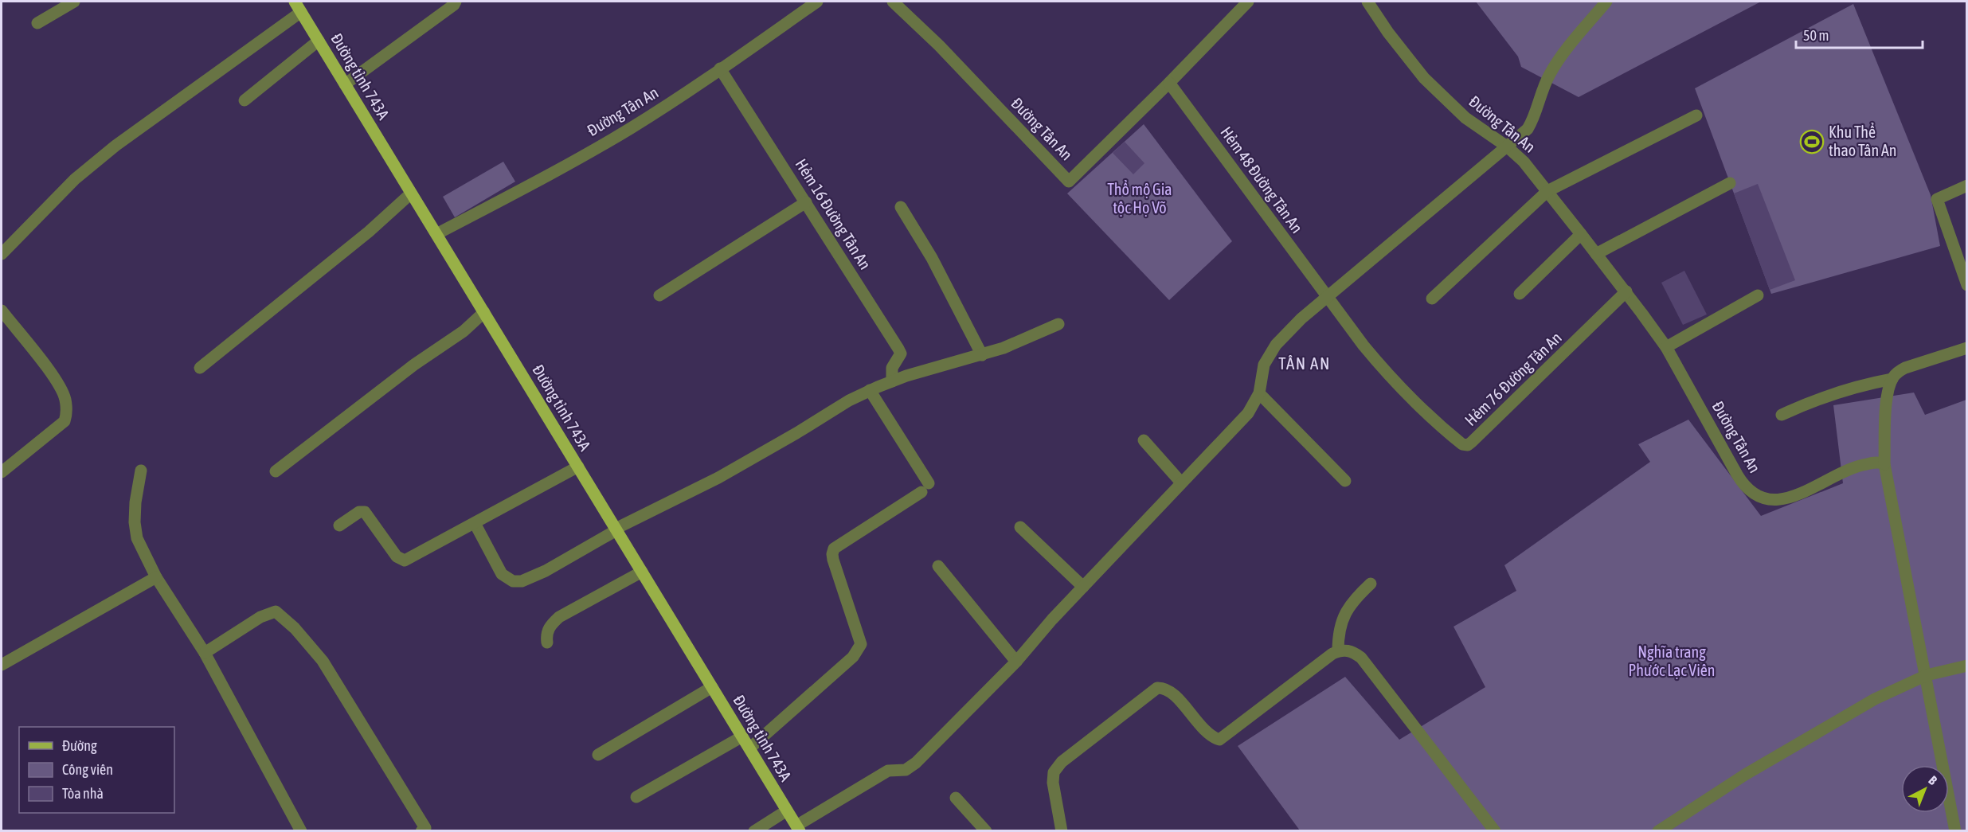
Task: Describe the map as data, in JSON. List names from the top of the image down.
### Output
{
  "streets": {
    "main road": ["Đường tỉnh 743A"],
    "street": [
      "Đường Tân An",
      "Hẻm 48 Đường Tân An",
      "Hẻm 16 Đường Tân An",
      "Hẻm 76 Đường Tân An"
    ]
  },
  "crossings": [
    ["Đường tỉnh 743A", "Đường Tân An"],
    ["Đường Tân An", "Hẻm 48 Đường Tân An"],
    ["Đường Tân An", "Hẻm 16 Đường Tân An"],
    ["Đường Tân An", "Hẻm 76 Đường Tân An"],
    ["Hẻm 48 Đường Tân An", "Hẻm 76 Đường Tân An"]
  ],
  "districts": ["TÂN AN"],
  "parks": ["Thổ mộ Gia tộc Họ Võ", "Nghĩa trang Phước Lạc Viên"],
  "places": {
    "sports": ["Khu Thể thao Tân An"]
  },
  "legend": ["Đường", "Công viên", "Tòa nhà"],
  "scale_bar": "50 m",
  "north": "top right"
}
